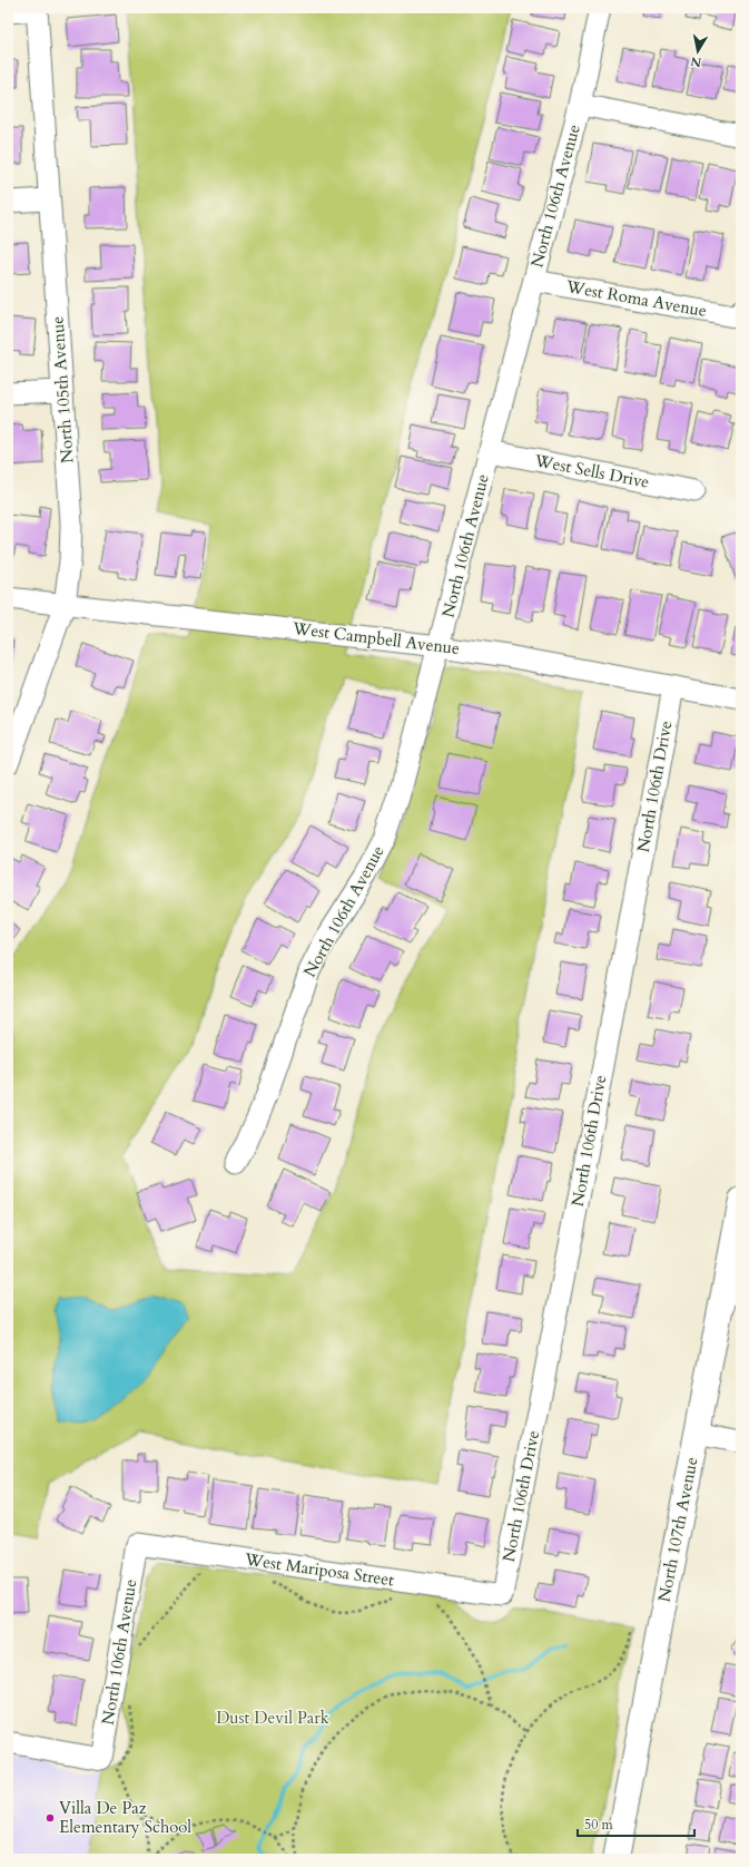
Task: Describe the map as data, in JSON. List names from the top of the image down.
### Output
{
  "streets": {
    "main road": ["North 107th Avenue"],
    "street": [
      "North 106th Avenue",
      "West Roma Avenue",
      "North 105th Avenue",
      "West Sells Drive",
      "West Campbell Avenue",
      "North 106th Drive",
      "West Mariposa Street"
    ]
  },
  "crossings": [
    ["North 106th Avenue", "West Roma Avenue"],
    ["North 106th Avenue", "West Sells Drive"],
    ["North 106th Avenue", "West Campbell Avenue"],
    ["North 106th Avenue", "West Mariposa Street"],
    ["North 105th Avenue", "West Campbell Avenue"],
    ["West Campbell Avenue", "North 106th Drive"],
    ["North 106th Drive", "West Mariposa Street"]
  ],
  "parks": ["Dust Devil Park"],
  "places": ["Villa De Paz Elementary School"],
  "scale_bar": "50 m",
  "north": "bottom"
}
